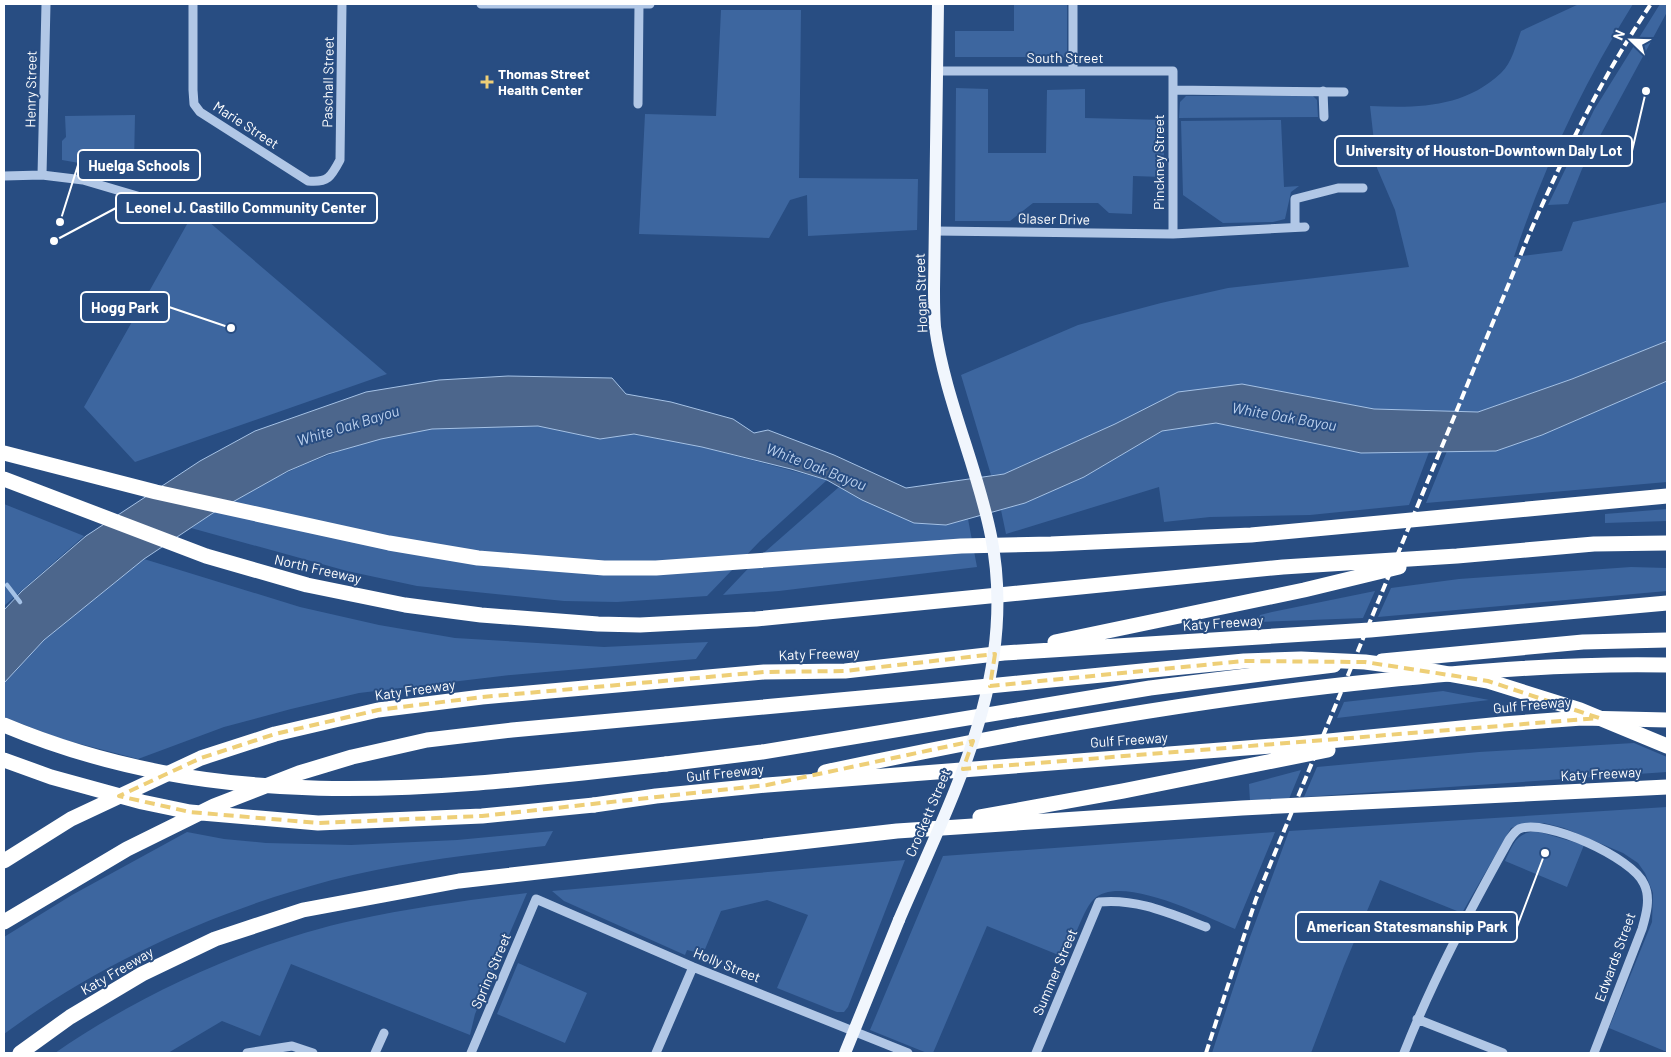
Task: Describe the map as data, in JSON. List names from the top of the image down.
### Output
{
  "streets": {
    "highway": ["North Freeway", "Katy Freeway", "Gulf Freeway"],
    "main road": ["Hogan Street", "Crockett Street"],
    "street": [
      "South Street",
      "Paschall Street",
      "Henry Street",
      "Marie Street",
      "Pinckney Street",
      "Glaser Drive",
      "Edwards Street",
      "Holly Street",
      "Spring Street",
      "Summer Street"
    ]
  },
  "crossings": [
    ["South Street", "Pinckney Street"],
    ["South Street", "Hogan Street"],
    ["Paschall Street", "Marie Street"],
    ["Pinckney Street", "Glaser Drive"],
    ["Glaser Drive", "Hogan Street"],
    ["Hogan Street", "Crockett Street"],
    ["Crockett Street", "Holly Street"],
    ["Holly Street", "Spring Street"]
  ],
  "water": ["White Oak Bayou"],
  "places": {
    "health": ["Thomas Street Health Center"],
    "other": [
      "University of Houston-Downtown Daly Lot",
      "Huelga Schools",
      "Leonel J. Castillo Community Center",
      "Hogg Park",
      "American Statesmanship Park"
    ]
  },
  "north": "top left"
}
